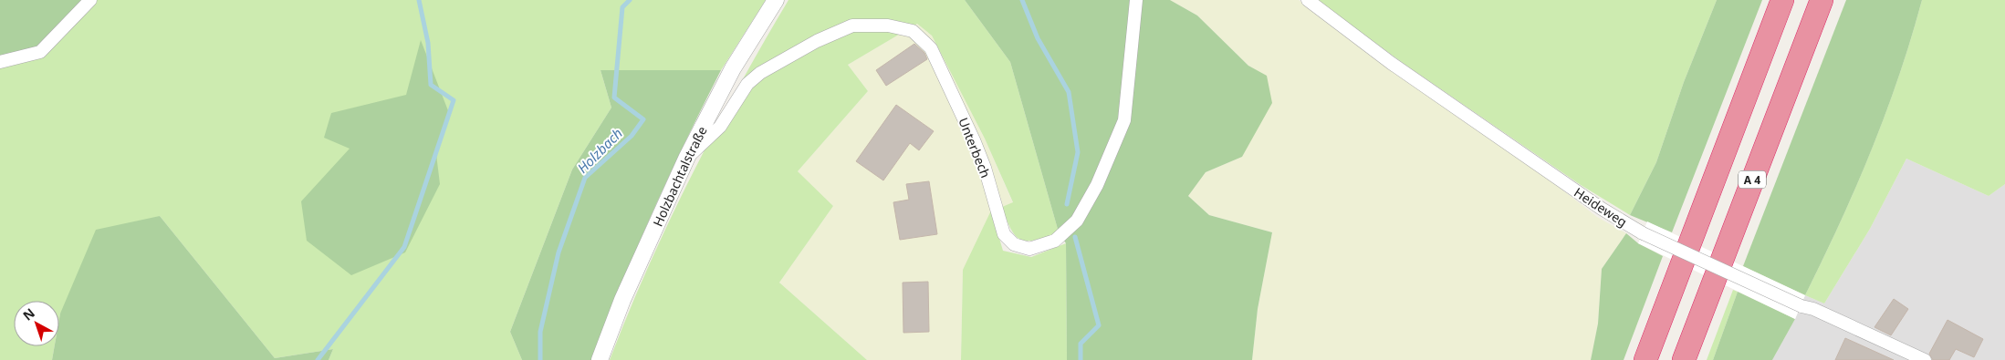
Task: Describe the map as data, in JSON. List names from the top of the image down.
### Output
{
  "streets": {
    "highway": ["A 4"],
    "street": ["Unterbech", "Holzbachtalstraße", "Heideweg"]
  },
  "crossings": [
    ["Unterbech", "Holzbachtalstraße"]
  ],
  "water": ["Holzbach"],
  "north": "top left"
}
